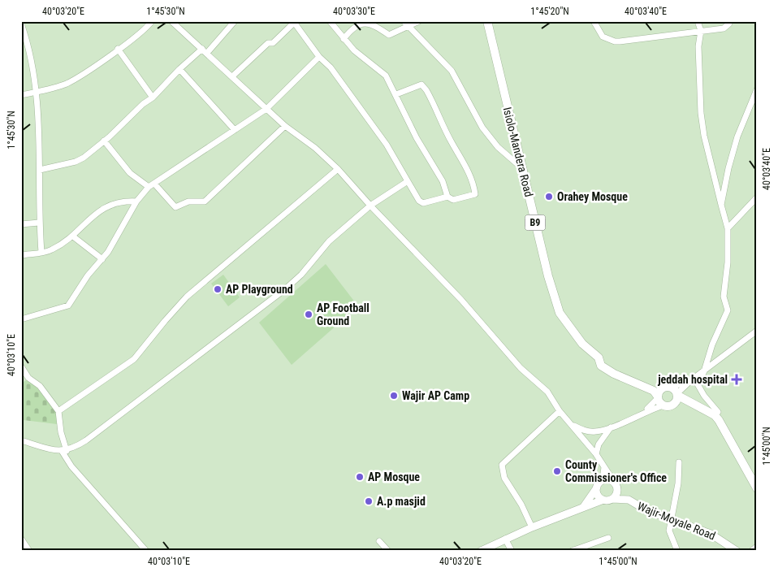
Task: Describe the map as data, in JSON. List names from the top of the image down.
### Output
{
  "streets": {
    "highway": ["Isiolo-Mandera Road", "B9"],
    "main road": ["Wajir-Moyale Road"]
  },
  "places": {
    "other": [
      "Orahey Mosque",
      "AP Playground",
      "AP Football Ground",
      "Wajir AP Camp",
      "County Commissioner's Office",
      "AP Mosque",
      "A.p masjid"
    ],
    "health": ["jeddah hospital"]
  },
  "coordinates": [
    "40°03'20\"E",
    "1°45'30\"N",
    "40°03'30\"E",
    "1°45'20\"N",
    "40°03'40\"E",
    "40°03'10\"E",
    "1°45'00\"N"
  ]
}
